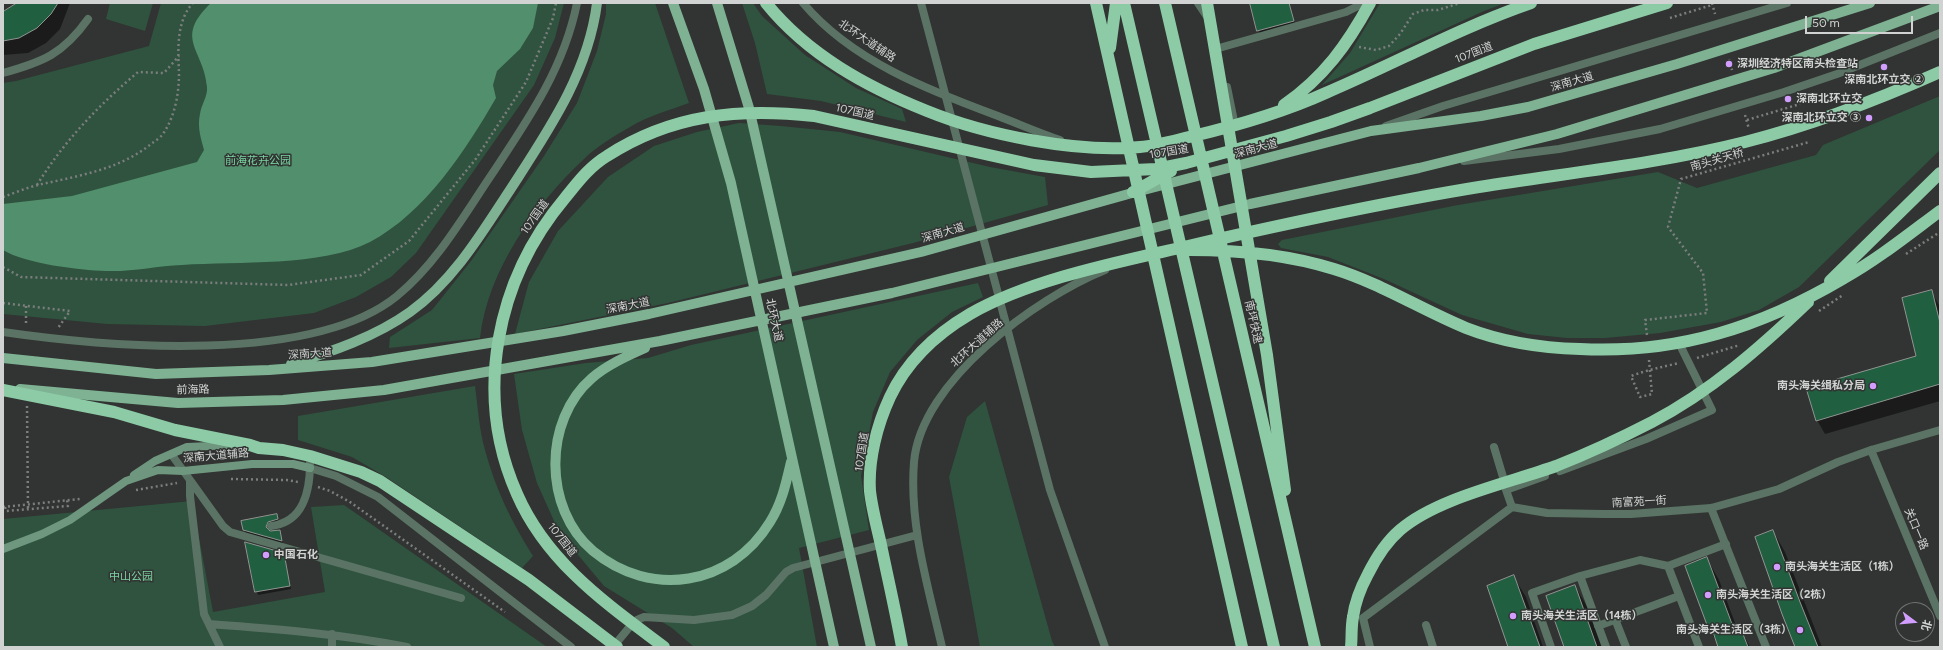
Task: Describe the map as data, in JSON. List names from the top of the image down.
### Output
{
  "streets": {
    "highway": ["107国道", "南坪快速"],
    "main road": ["深南大道", "北环大道", "前海路"],
    "street": [
      "北环大道辅路",
      "深南大道辅路",
      "南富苑一街",
      "关口一路"
    ],
    "path": ["南头关天桥"]
  },
  "crossings": [
    ["北环大道辅路", "107国道"],
    ["南富苑一街", "关口一路"]
  ],
  "parks": ["前海花卉公园", "中山公园"],
  "places": [
    "深圳经济特区南头检查站",
    "深南北环立交 ②",
    "深南北环立交",
    "深南北环立交 ③",
    "南头海关缉私分局",
    "中国石化",
    "南头海关生活区（1栋）",
    "南头海关生活区（2栋）",
    "南头海关生活区（14栋）",
    "南头海关生活区（3栋）"
  ],
  "scale_bar": "50 m",
  "north": "right"
}
